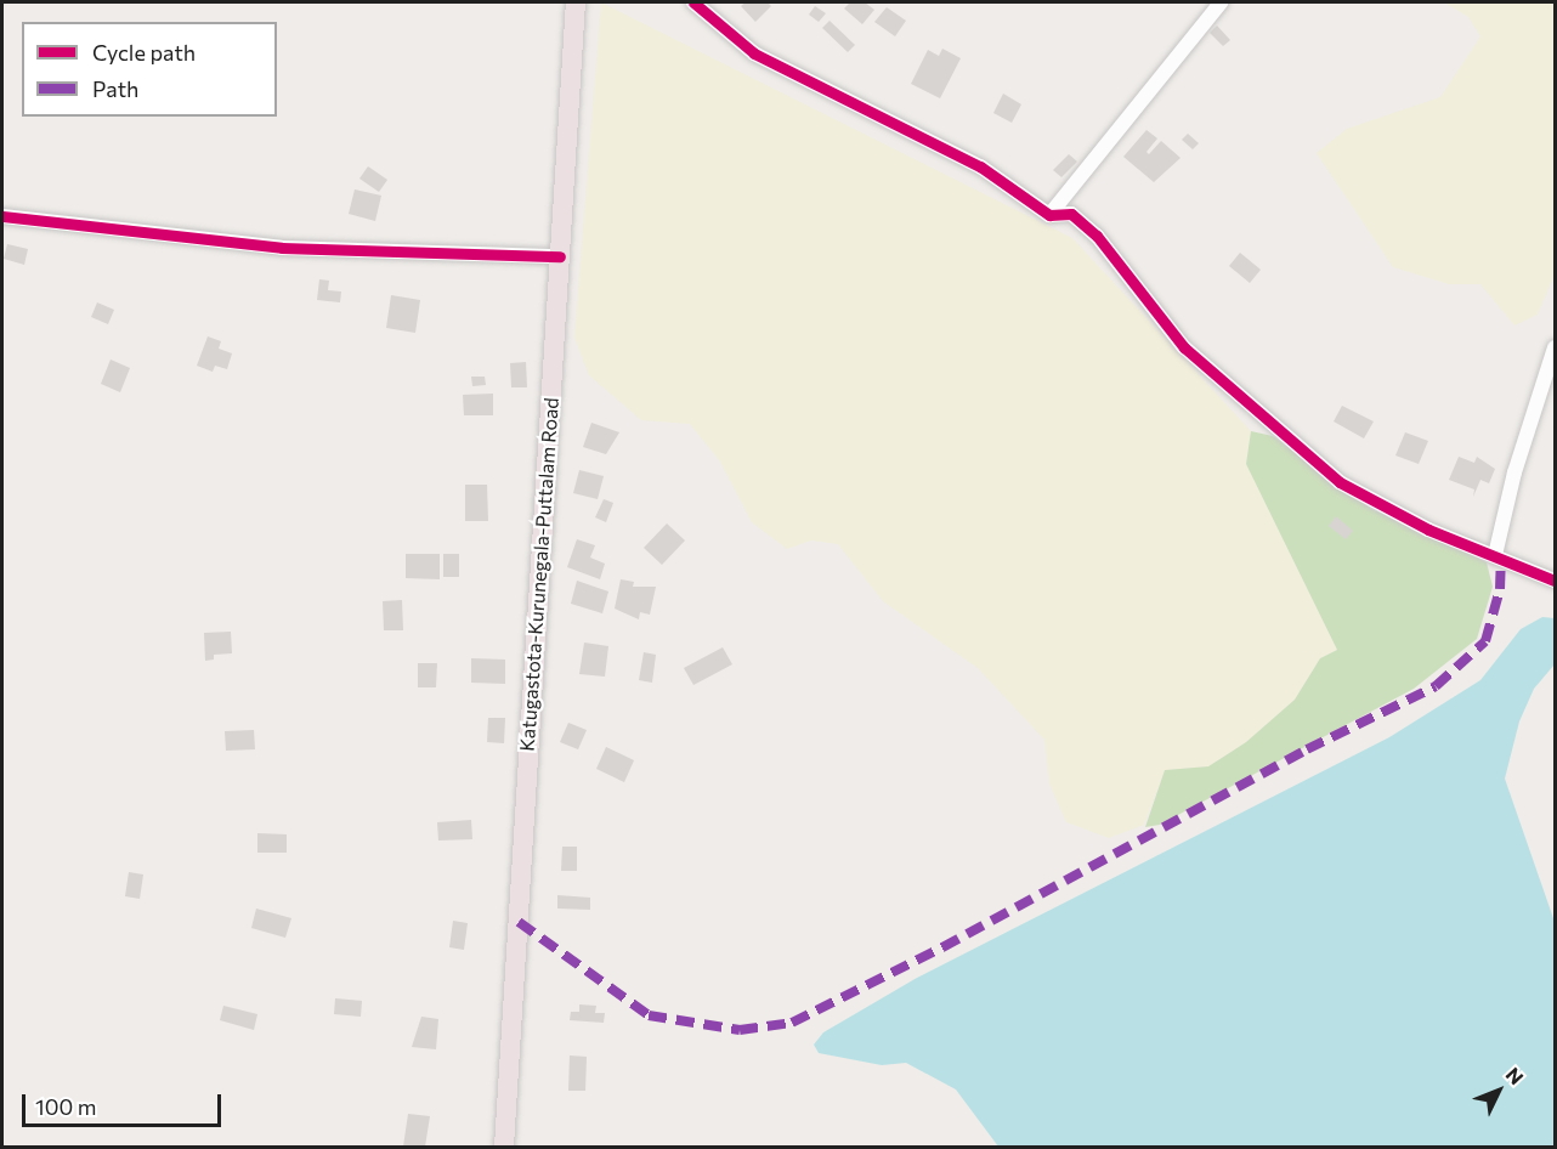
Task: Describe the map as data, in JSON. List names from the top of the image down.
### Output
{
  "streets": {
    "highway": ["Katugastota-Kurunegala-Puttalam Road"]
  },
  "legend": ["Cycle path", "Path"],
  "scale_bar": "100 m",
  "north": "top right"
}
